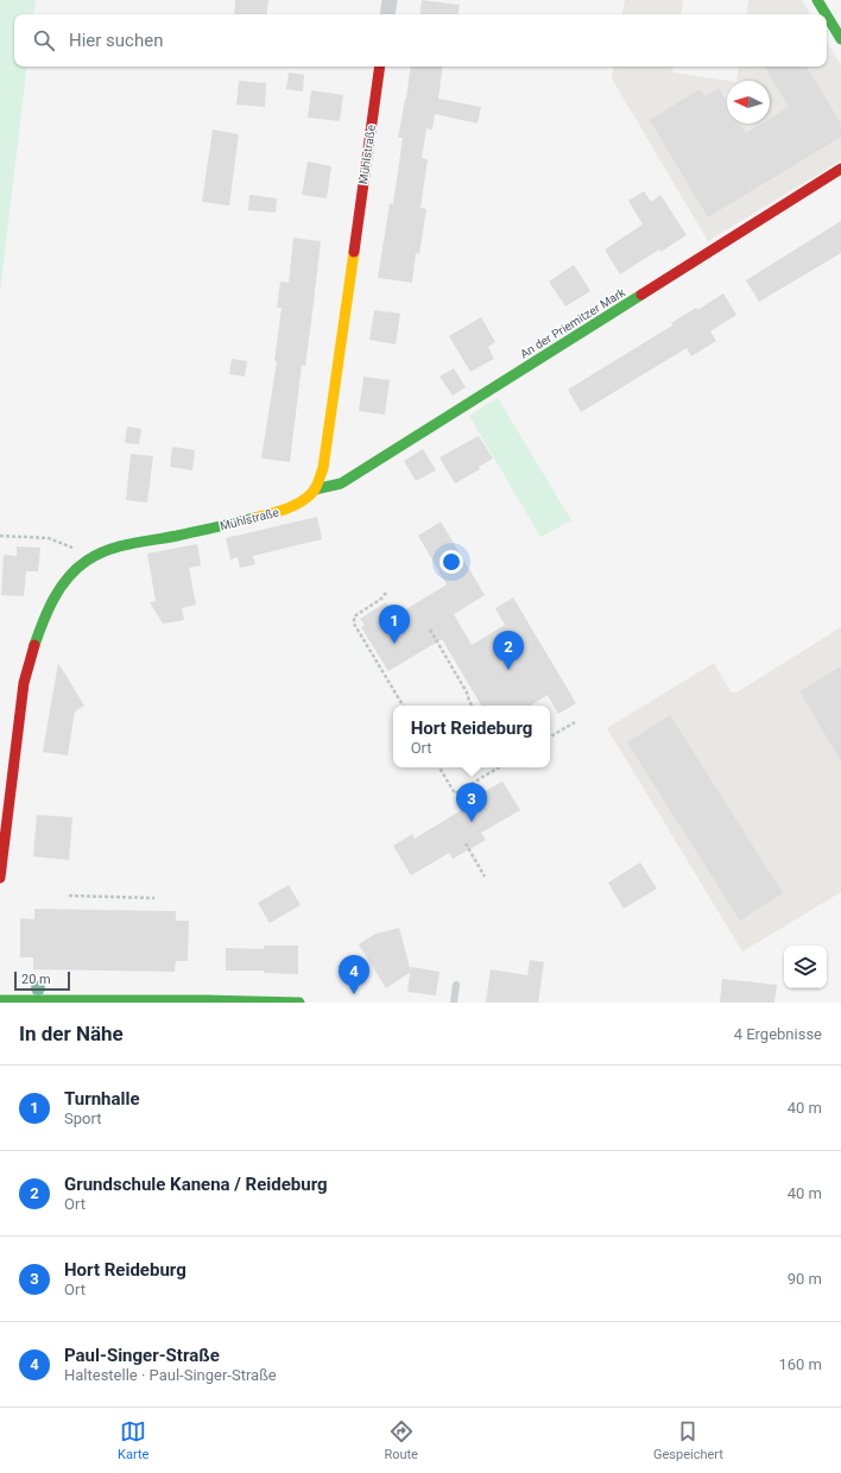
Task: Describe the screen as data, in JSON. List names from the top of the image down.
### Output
{
  "streets": {
    "street": ["Mühlstraße", "An der Priemitzer Mark"]
  },
  "crossings": [
    ["Mühlstraße", "An der Priemitzer Mark"]
  ],
  "scale_bar": "20 m",
  "north": "left",
  "page": {
    "search": "Hier suchen",
    "pins": [
      "1",
      "2",
      "3",
      "4"
    ],
    "popup": ["Hort Reideburg", "Ort"],
    "scale": "20 m",
    "heading": ["In der Nähe", "4 Ergebnisse"],
    "list": [
      {
        "mark": "1",
        "name": "Turnhalle",
        "note": "Sport",
        "value": "40 m"
      },
      {
        "mark": "2",
        "name": "Grundschule Kanena / Reideburg",
        "note": "Ort",
        "value": "40 m"
      },
      {
        "mark": "3",
        "name": "Hort Reideburg",
        "note": "Ort",
        "value": "90 m"
      },
      {
        "mark": "4",
        "name": "Paul-Singer-Straße",
        "note": "Haltestelle · Paul-Singer-Straße",
        "value": "160 m"
      }
    ],
    "nav": ["Karte", "Route", "Gespeichert"]
  }
}
